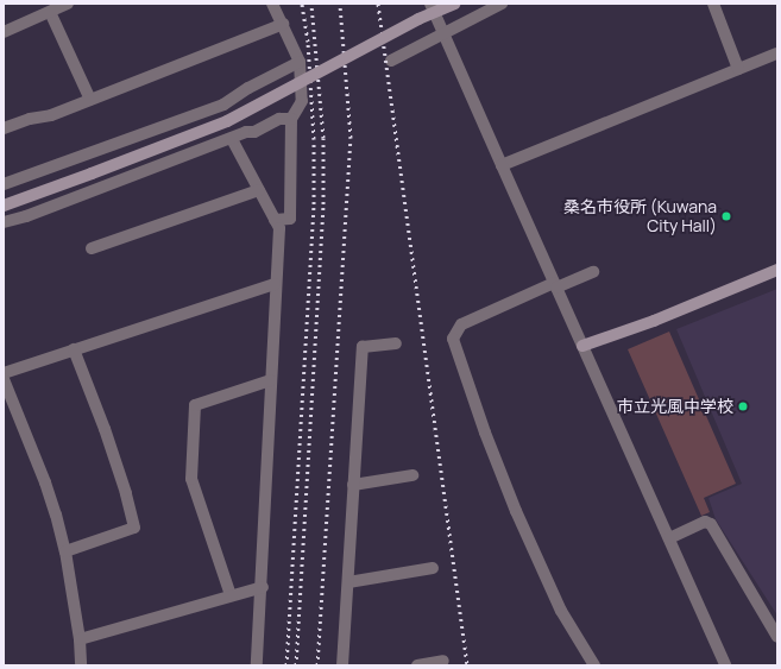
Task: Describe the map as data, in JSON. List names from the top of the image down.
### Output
{
  "places": ["桑名市役所 (Kuwana City Hall)", "市立光風中学校"]
}
